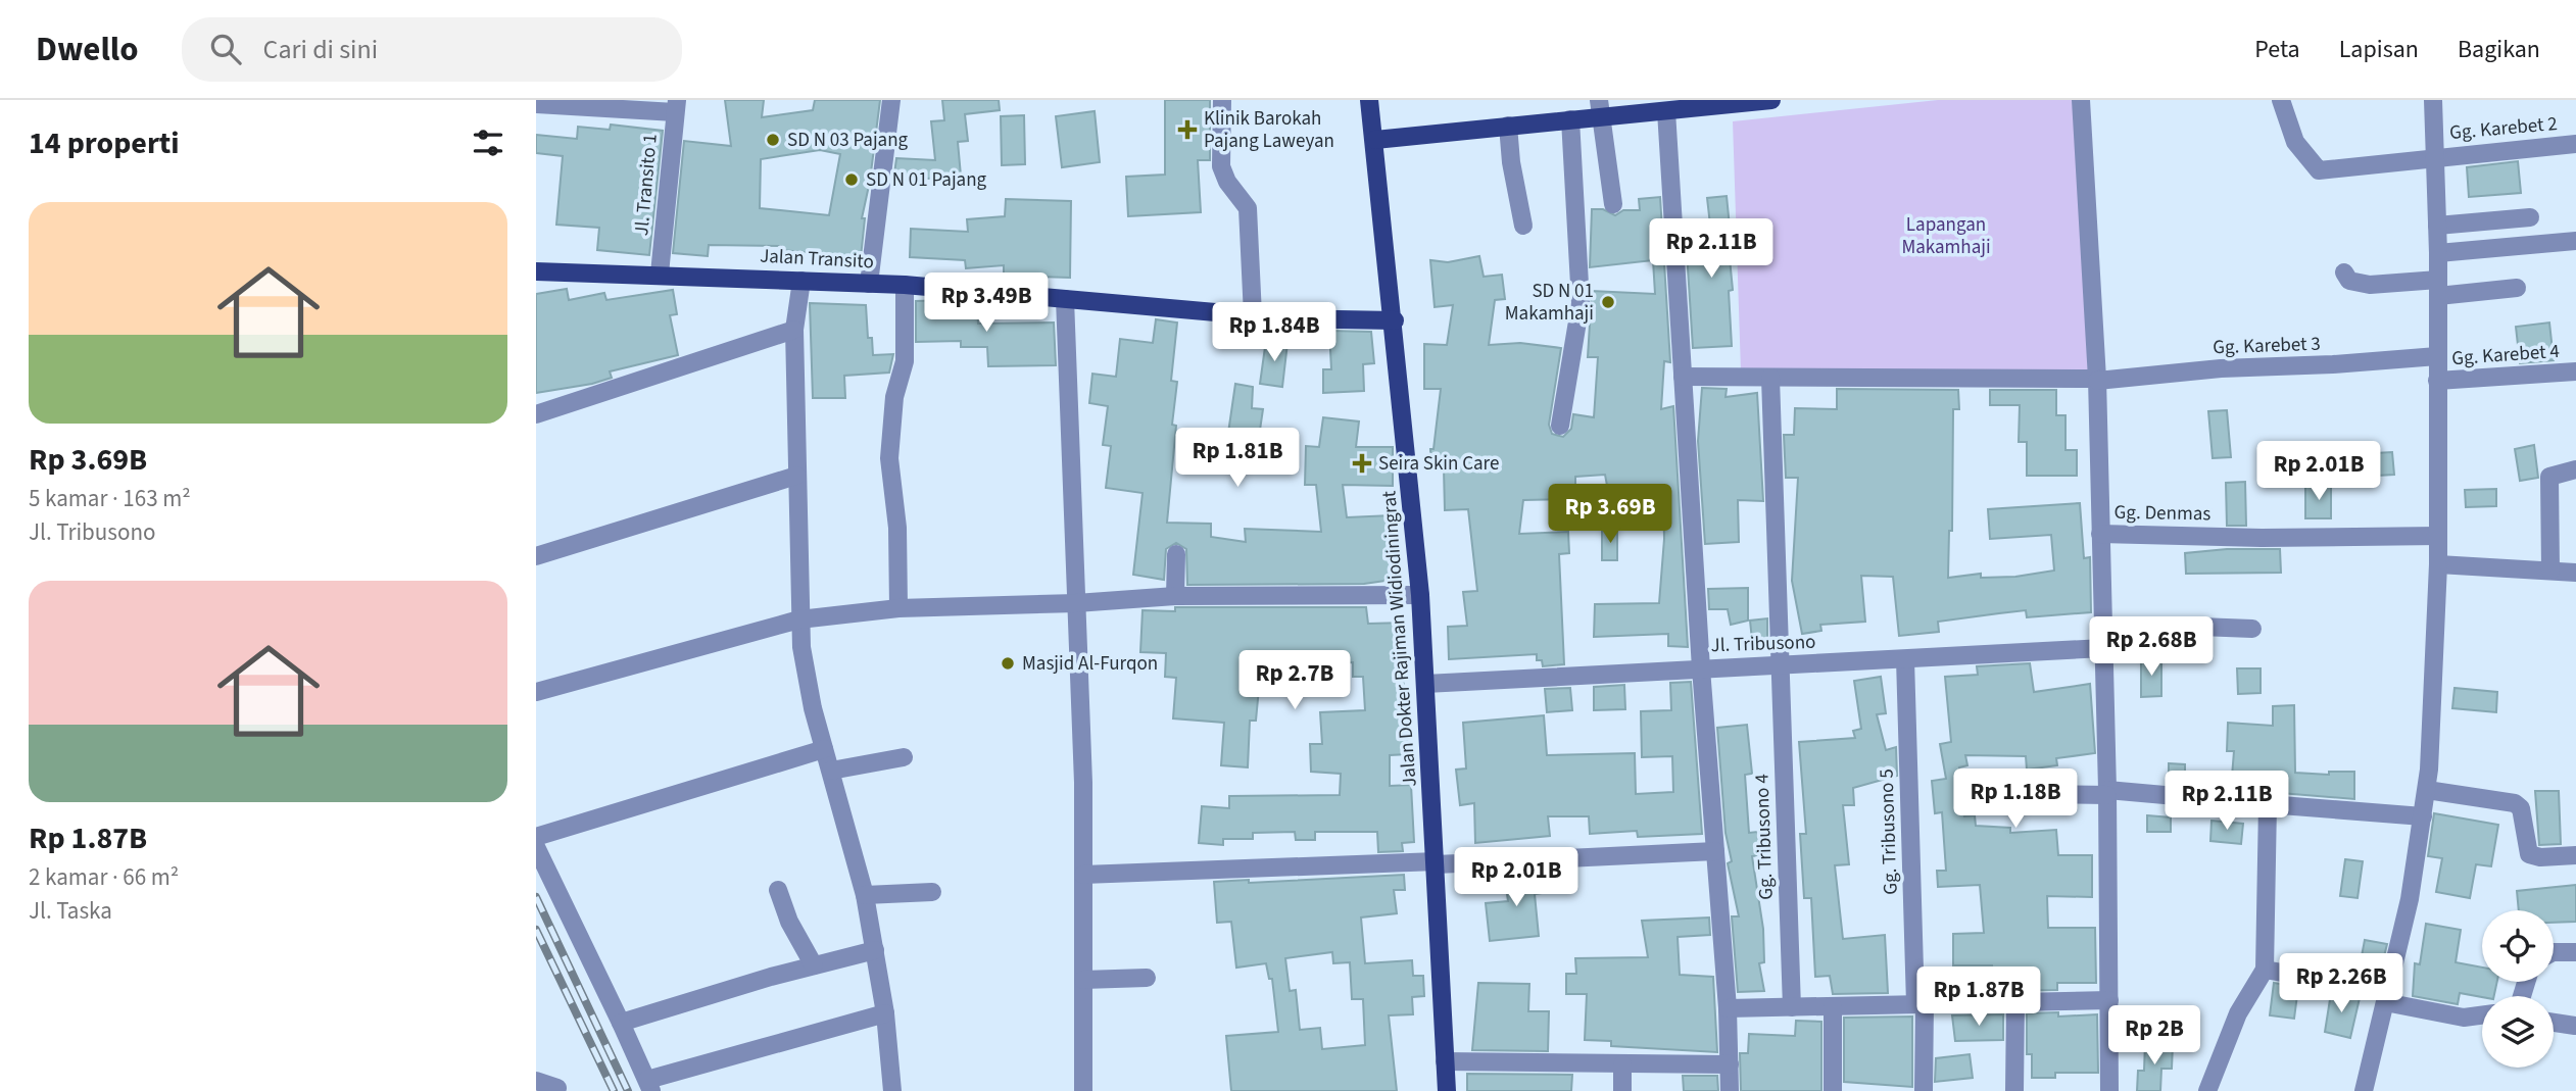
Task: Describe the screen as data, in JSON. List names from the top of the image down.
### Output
{
  "streets": {
    "main road": ["Jalan Transito", "Jalan Dokter Rajiman Widiodiningrat"],
    "street": [
      "Gg. Karebet 2",
      "Jl. Transito 1",
      "Gg. Karebet 3",
      "Gg. Karebet 4",
      "Gg. Denmas",
      "Jl. Tribusono",
      "Gg. Tribusono 5",
      "Gg. Tribusono 4"
    ]
  },
  "crossings": [
    ["Jl. Transito 1", "Jalan Transito"],
    ["Jalan Transito", "Jalan Dokter Rajiman Widiodiningrat"],
    ["Gg. Karebet 3", "Gg. Tribusono 4"],
    ["Jalan Dokter Rajiman Widiodiningrat", "Jl. Tribusono"],
    ["Jl. Tribusono", "Gg. Tribusono 5"],
    ["Jl. Tribusono", "Gg. Tribusono 4"]
  ],
  "parks": ["Lapangan Makamhaji"],
  "places": {
    "health": ["Klinik Barokah Pajang Laweyan", "Seira Skin Care"],
    "other": [
      "SD N 03 Pajang",
      "SD N 01 Pajang",
      "SD N 01 Makamhaji",
      "Masjid Al-Furqon"
    ]
  },
  "page": {
    "header": "Dwello",
    "search": "Cari di sini",
    "nav": ["Peta", "Lapisan", "Bagikan"],
    "heading": "14 properti",
    "list": [
      {
        "name": "Rp 3.69B",
        "note": "5 kamar · 163 m² · Jl. Tribusono"
      },
      {
        "name": "Rp 1.87B",
        "note": "2 kamar · 66 m² · Jl. Taska"
      }
    ],
    "price": [
      "Rp 2.11B",
      "Rp 3.49B",
      "Rp 1.84B",
      "Rp 1.81B",
      "Rp 2.01B",
      "Rp 3.69B",
      "Rp 2.68B",
      "Rp 2.7B",
      "Rp 1.18B",
      "Rp 2.11B",
      "Rp 2.01B",
      "Rp 2.26B",
      "Rp 1.87B",
      "Rp 2B"
    ]
  }
}
